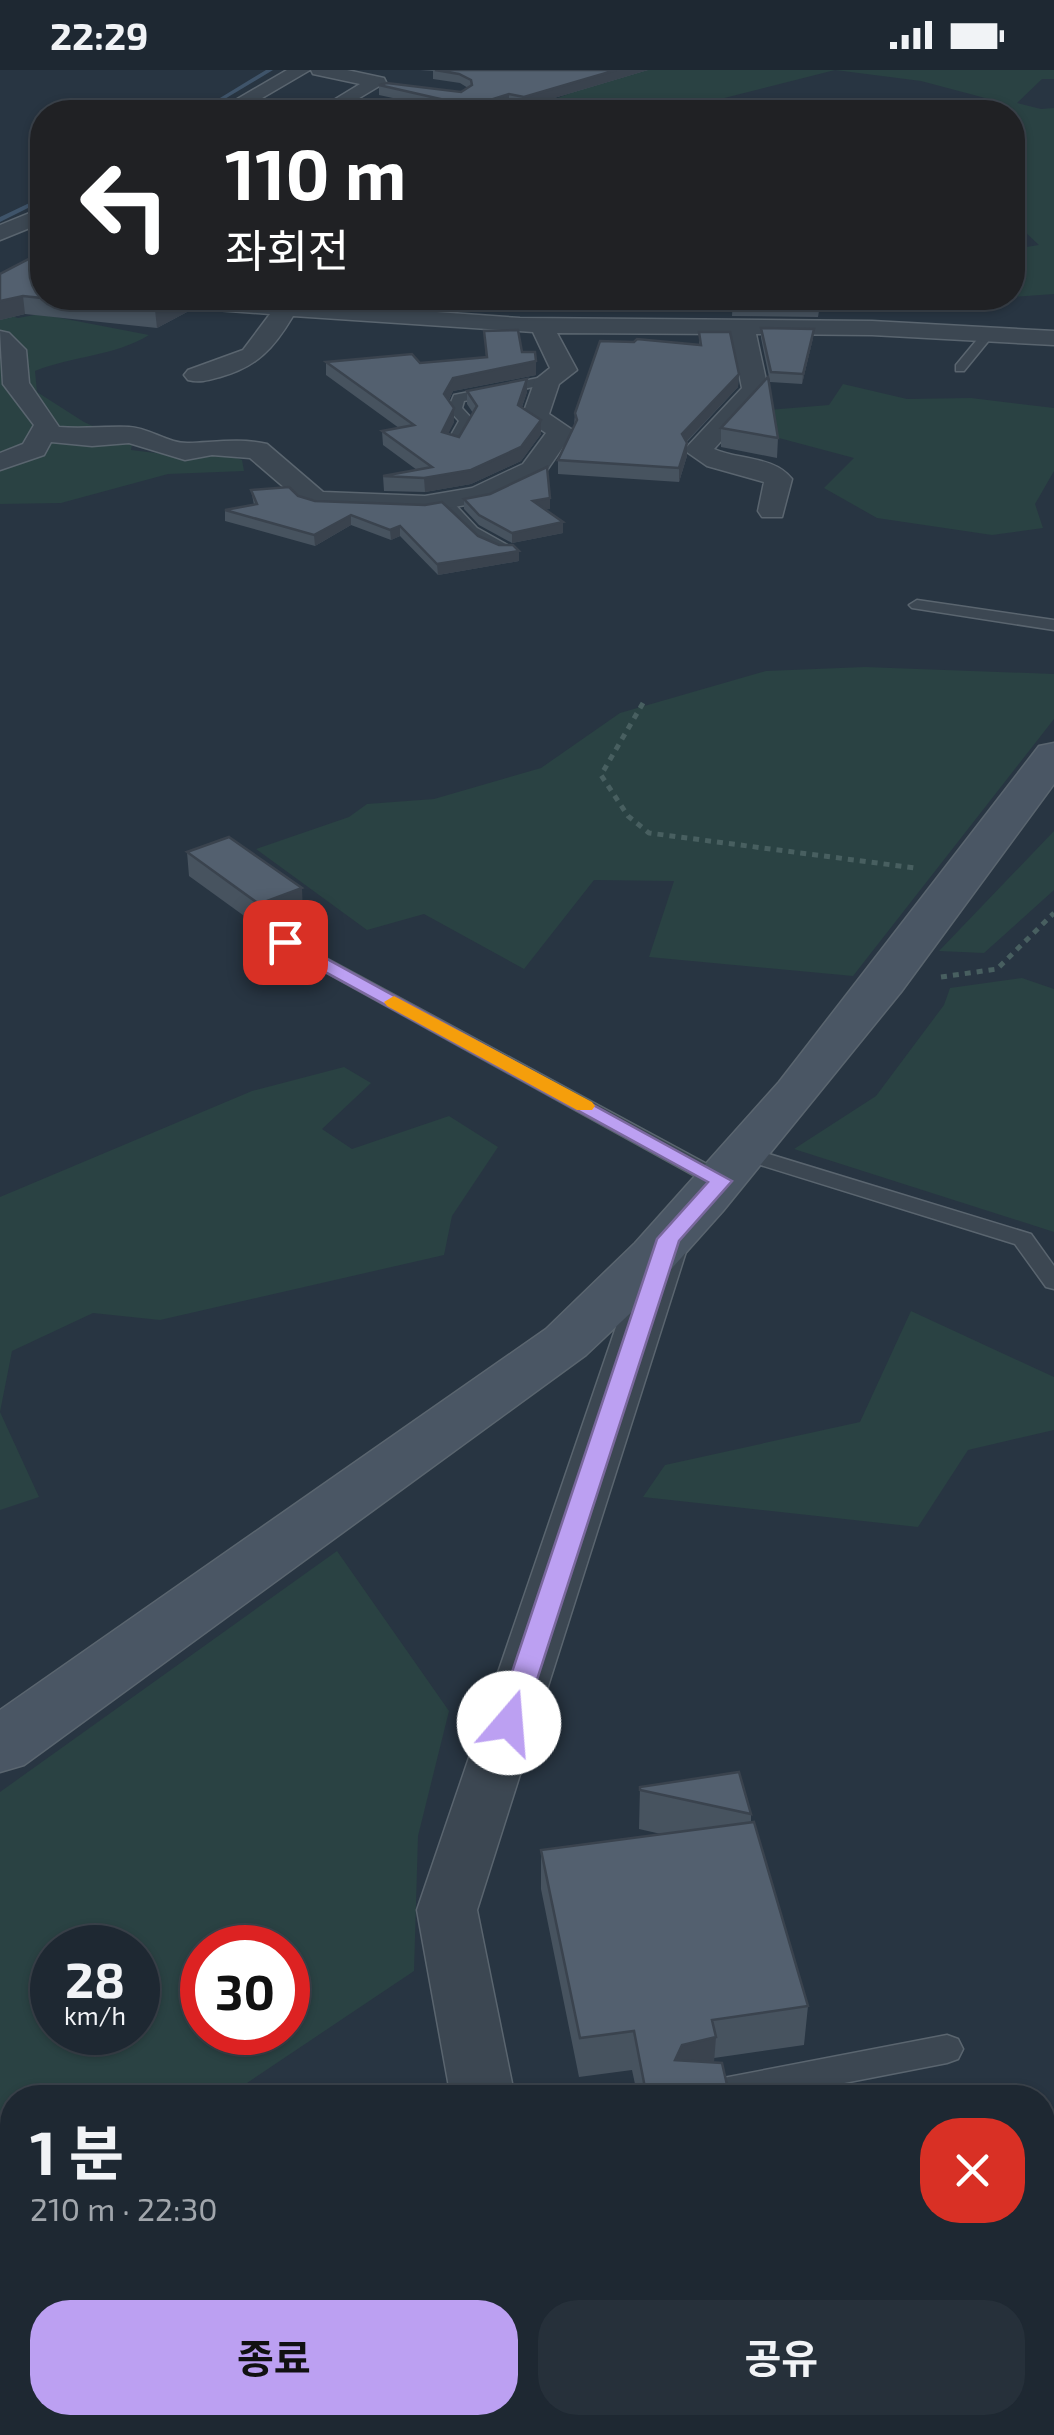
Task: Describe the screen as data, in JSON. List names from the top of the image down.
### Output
{
  "page": {
    "status": "22:29",
    "turn": ["110 m", "좌회전"],
    "speed": "28 km/h",
    "limit": "30",
    "heading": ["1 분", "210 m · 22:30"],
    "buttons": ["종료", "공유"]
  }
}
